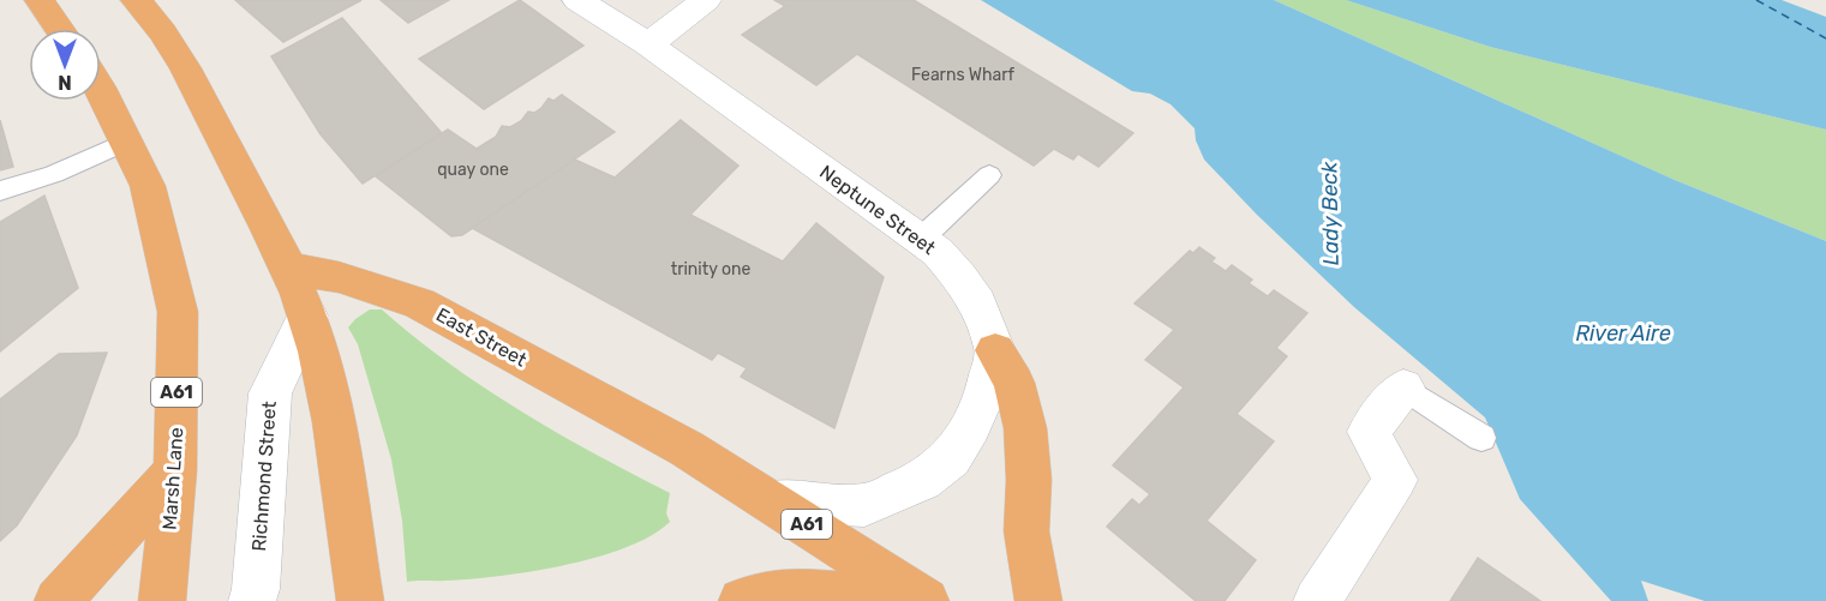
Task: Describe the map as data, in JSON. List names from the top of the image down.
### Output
{
  "streets": {
    "highway": ["East Street", "A61", "Marsh Lane"],
    "street": ["Neptune Street", "Richmond Street"]
  },
  "crossings": [
    ["A61", "Marsh Lane"]
  ],
  "water": ["Lady Beck", "River Aire"],
  "house_numbers": ["Fearns Wharf", "quay one", "trinity one"],
  "north": "bottom"
}
